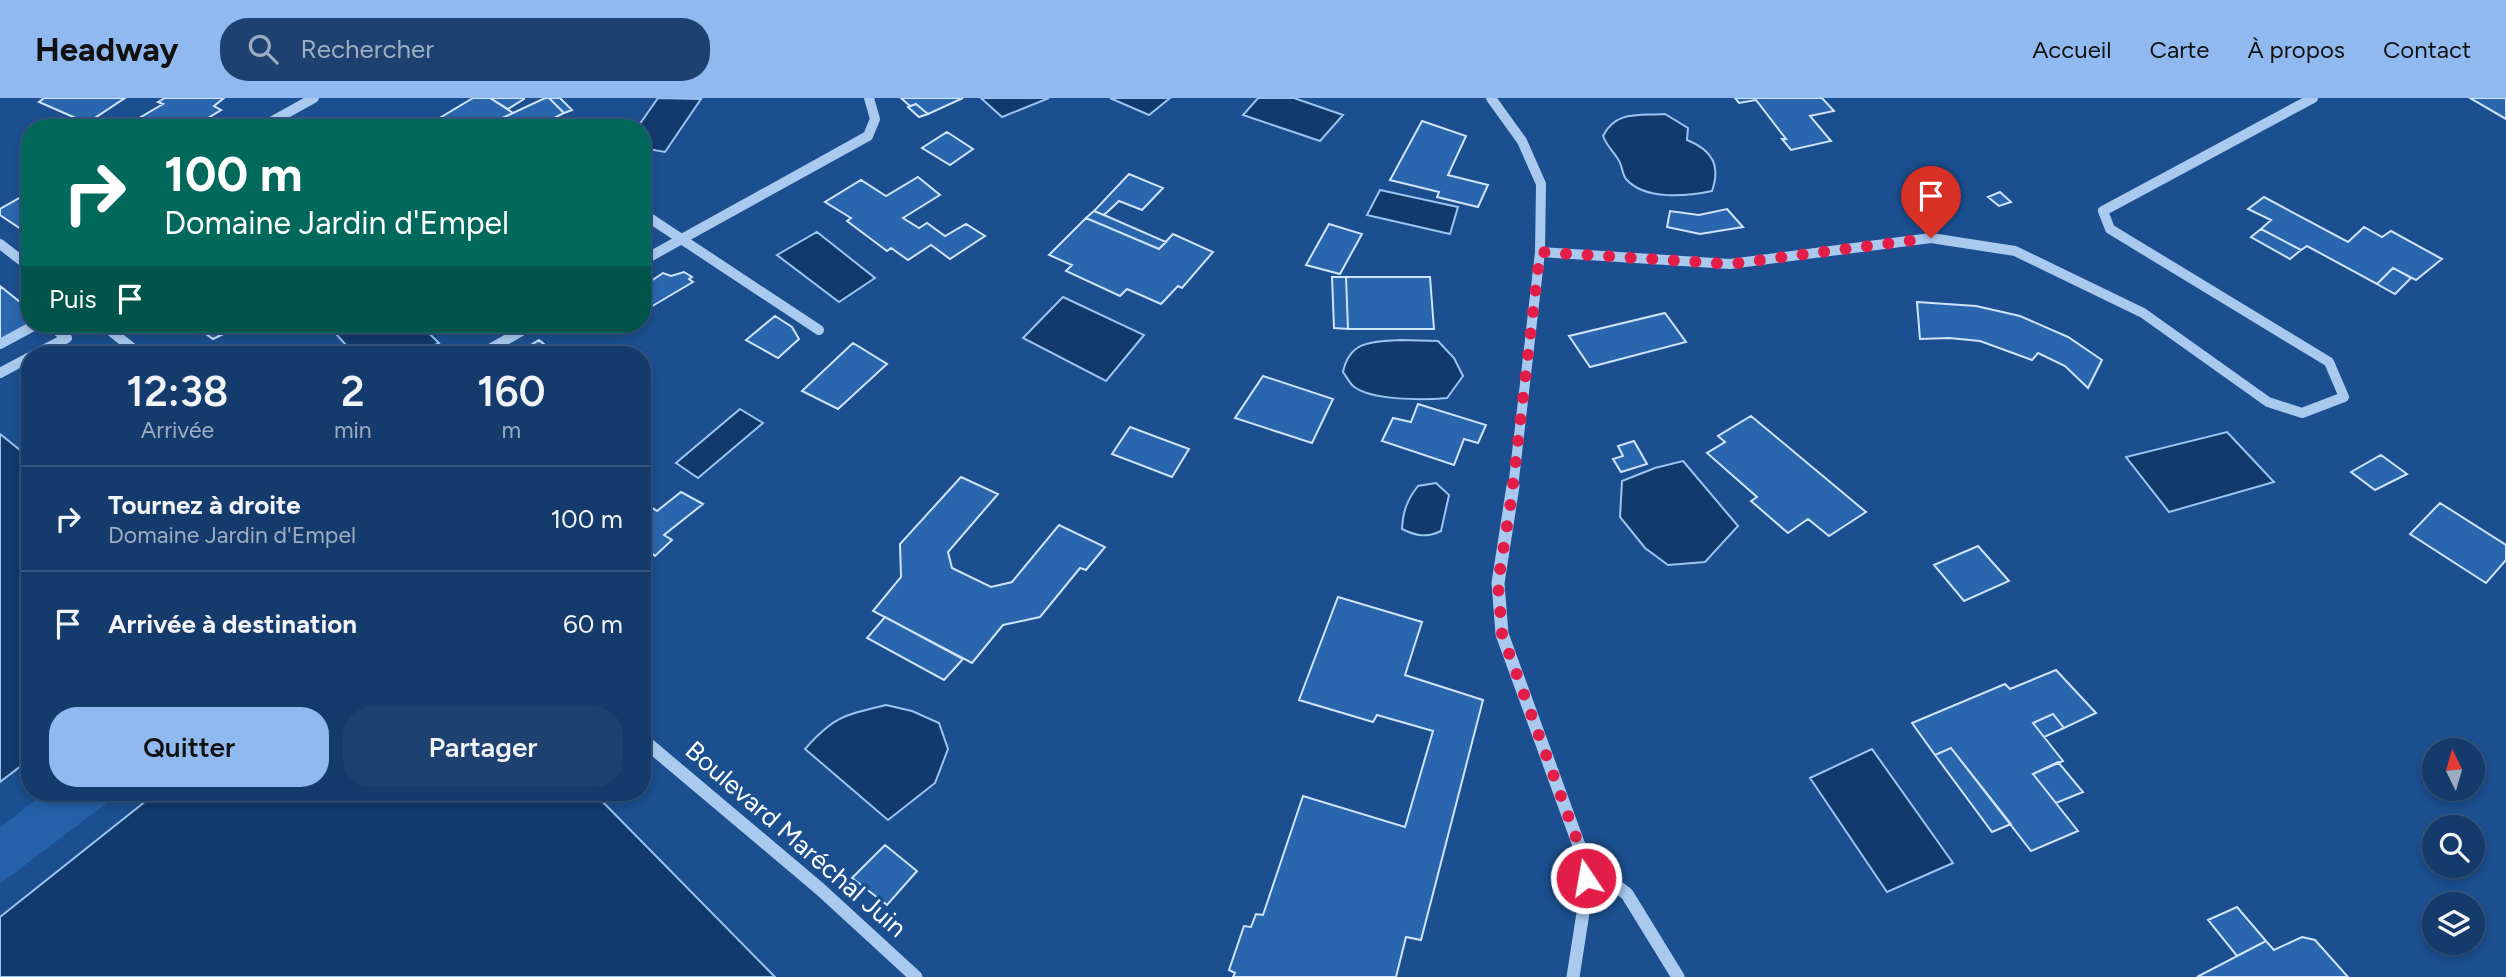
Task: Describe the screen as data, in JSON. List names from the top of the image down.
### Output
{
  "streets": {
    "street": ["Boulevard Maréchal Juin"]
  },
  "north": "top",
  "page": {
    "header": "Headway",
    "search": "Rechercher",
    "nav": [
      "Accueil",
      "Carte",
      "À propos",
      "Contact"
    ],
    "turn": ["100 m", "Domaine Jardin d'Empel"],
    "then": "Puis",
    "eta": [
      "12:38",
      "Arrivée",
      "2",
      "min",
      "160",
      "m"
    ],
    "list": [
      {
        "name": "Tournez à droite",
        "note": "Domaine Jardin d'Empel",
        "value": "100 m"
      },
      {
        "name": "Arrivée à destination",
        "value": "60 m"
      }
    ],
    "buttons": ["Quitter", "Partager"]
  }
}
